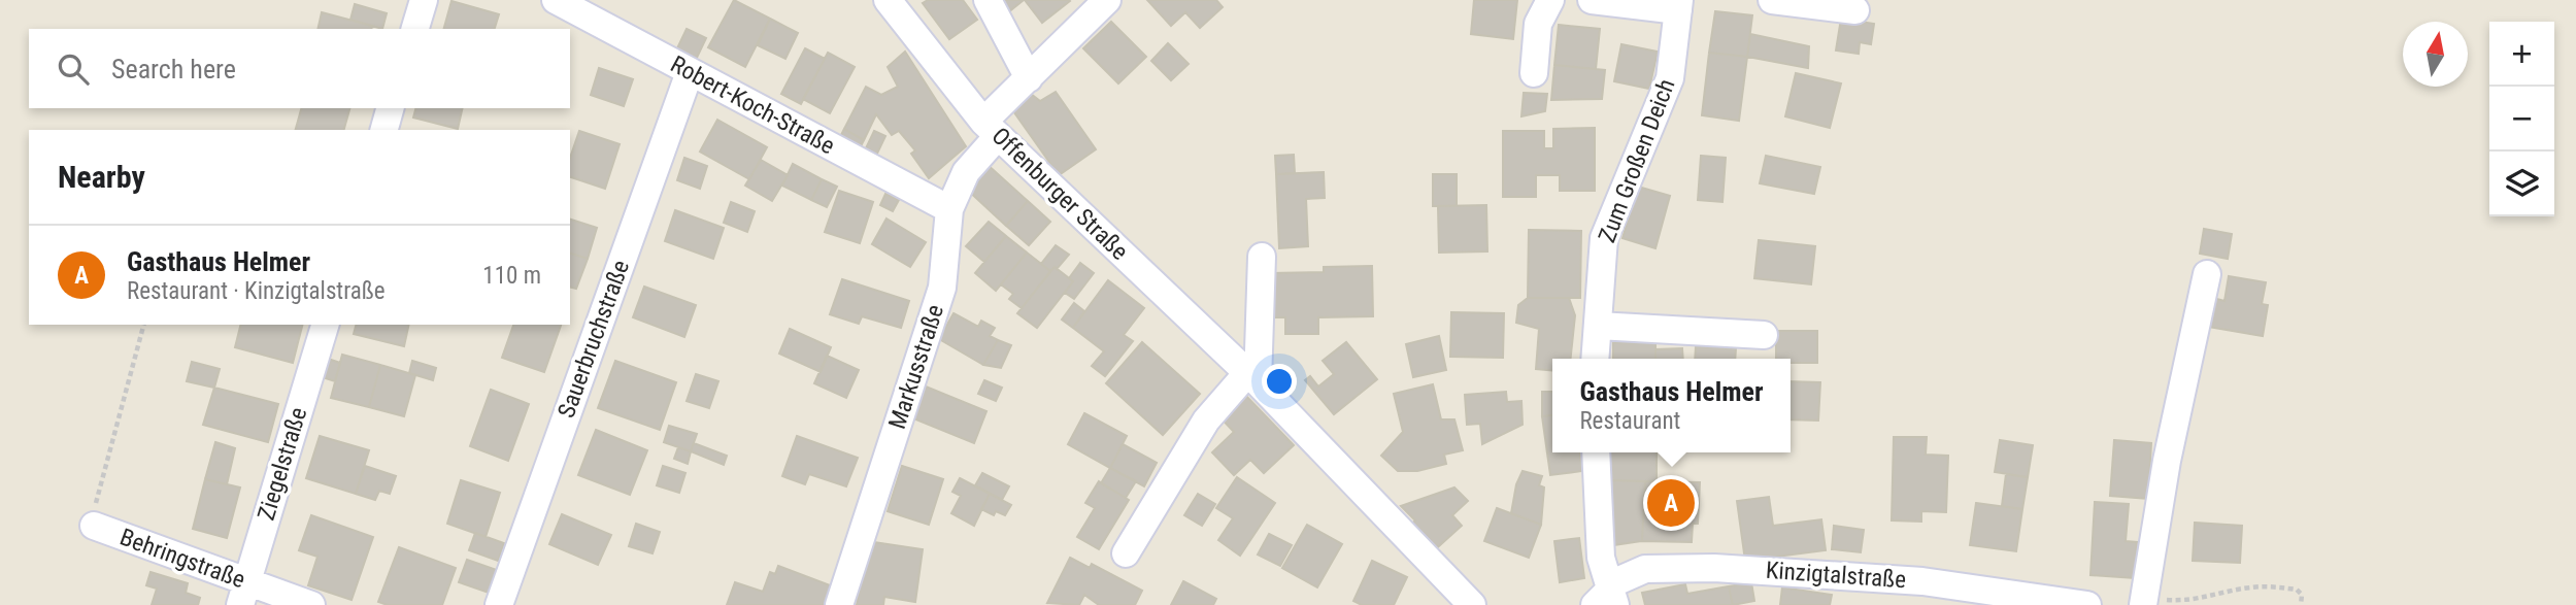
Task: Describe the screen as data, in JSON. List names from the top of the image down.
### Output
{
  "streets": {
    "street": [
      "Robert-Koch-Straße",
      "Zum Großen Deich",
      "Offenburger Straße",
      "Sauerbruchstraße",
      "Markusstraße",
      "Ziegelstraße",
      "Behringstraße",
      "Kinzigtalstraße"
    ]
  },
  "crossings": [
    ["Robert-Koch-Straße", "Sauerbruchstraße"],
    ["Robert-Koch-Straße", "Markusstraße"],
    ["Offenburger Straße", "Markusstraße"],
    ["Ziegelstraße", "Behringstraße"]
  ],
  "north": "top",
  "page": {
    "map_buttons": ["+", "−"],
    "search": "Search here",
    "heading": "Nearby",
    "list": [
      {
        "mark": "A",
        "name": "Gasthaus Helmer",
        "note": "Restaurant · Kinzigtalstraße",
        "value": "110 m"
      }
    ],
    "popup": ["Gasthaus Helmer", "Restaurant"],
    "pins": "A"
  }
}
